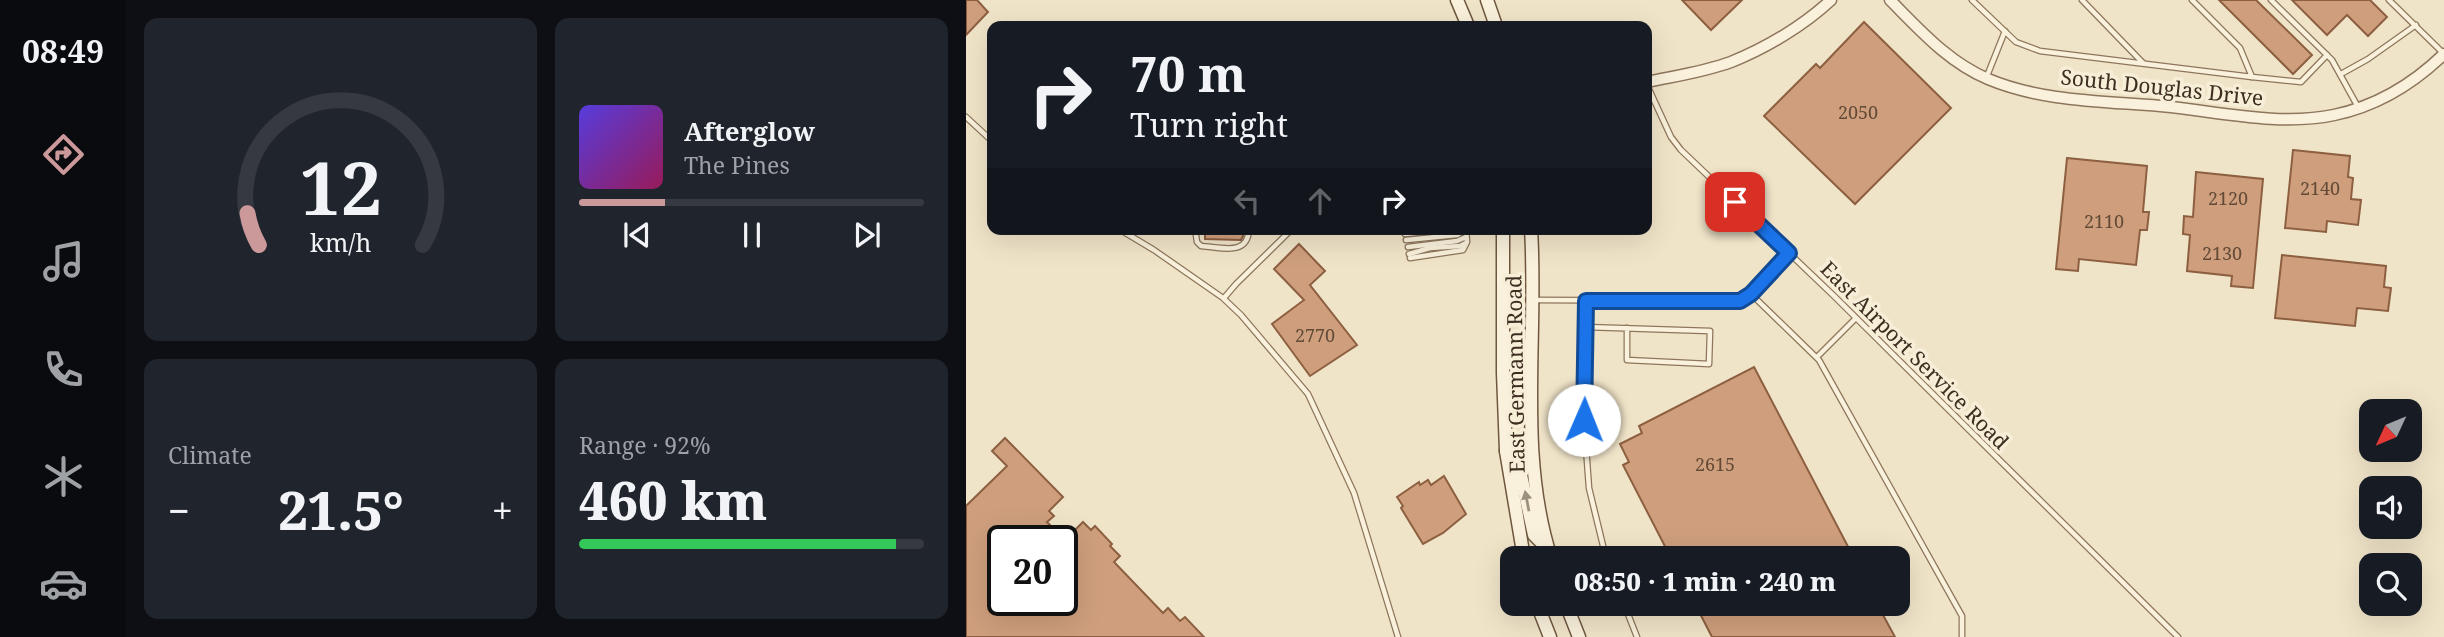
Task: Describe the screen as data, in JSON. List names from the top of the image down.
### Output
{
  "streets": {
    "main road": ["East Germann Road"],
    "street": ["South Douglas Drive"],
    "lane": ["East Airport Service Road"]
  },
  "house_numbers": [
    "2050",
    "2140",
    "2120",
    "2110",
    "2130",
    "2770",
    "2615"
  ],
  "north": "bottom left",
  "page": {
    "tabs": "08:49",
    "turn": ["70 m", "Turn right"],
    "song": ["Afterglow", "The Pines"],
    "tile": [
      "Climate",
      ["Range · 92%", "460 km"]
    ],
    "heat": ["−", "21.5°", "+"],
    "limit": "20",
    "trip": "08:50 · 1 min · 240 m",
    "gauge": ["12", "km/h"]
  }
}
